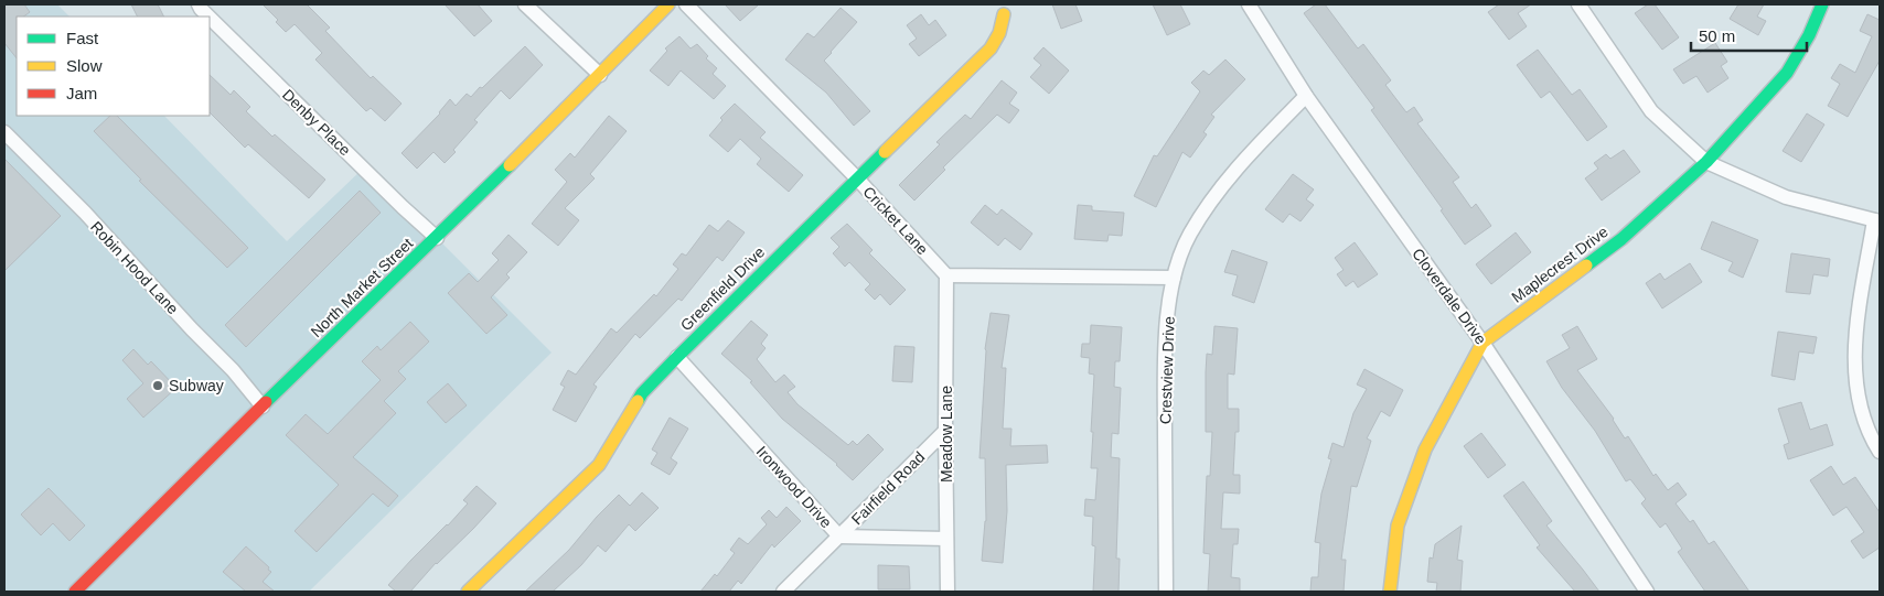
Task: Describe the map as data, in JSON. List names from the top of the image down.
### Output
{
  "streets": {
    "street": [
      "Denby Place",
      "Cricket Lane",
      "Maplecrest Drive",
      "Robin Hood Lane",
      "North Market Street",
      "Greenfield Drive",
      "Cloverdale Drive",
      "Crestview Drive",
      "Meadow Lane",
      "Ironwood Drive",
      "Fairfield Road"
    ]
  },
  "crossings": [
    ["Denby Place", "North Market Street"],
    ["Cricket Lane", "Greenfield Drive"],
    ["Cricket Lane", "Meadow Lane"],
    ["Maplecrest Drive", "Cloverdale Drive"],
    ["Robin Hood Lane", "North Market Street"],
    ["Greenfield Drive", "Ironwood Drive"],
    ["Cloverdale Drive", "Crestview Drive"],
    ["Meadow Lane", "Ironwood Drive"],
    ["Meadow Lane", "Fairfield Road"],
    ["Ironwood Drive", "Fairfield Road"]
  ],
  "places": ["Subway"],
  "legend": ["Fast", "Slow", "Jam"],
  "scale_bar": "50 m"
}
